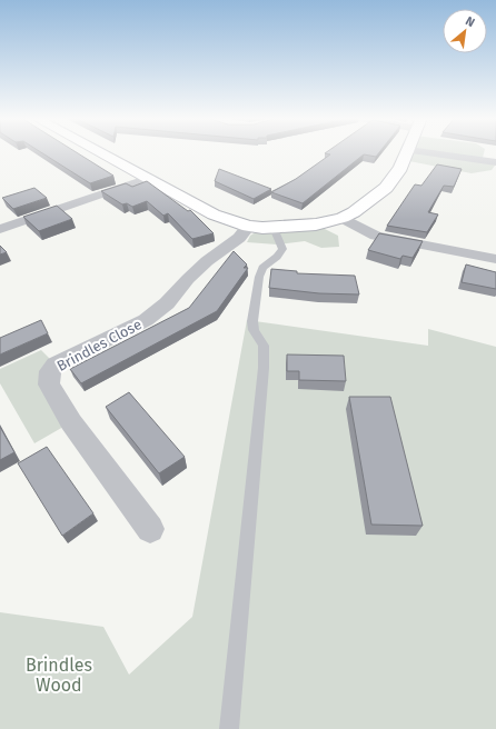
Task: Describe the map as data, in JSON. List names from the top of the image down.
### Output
{
  "streets": {
    "street": ["Brindles Close"]
  },
  "parks": ["Brindles Wood"],
  "north": "top right"
}
